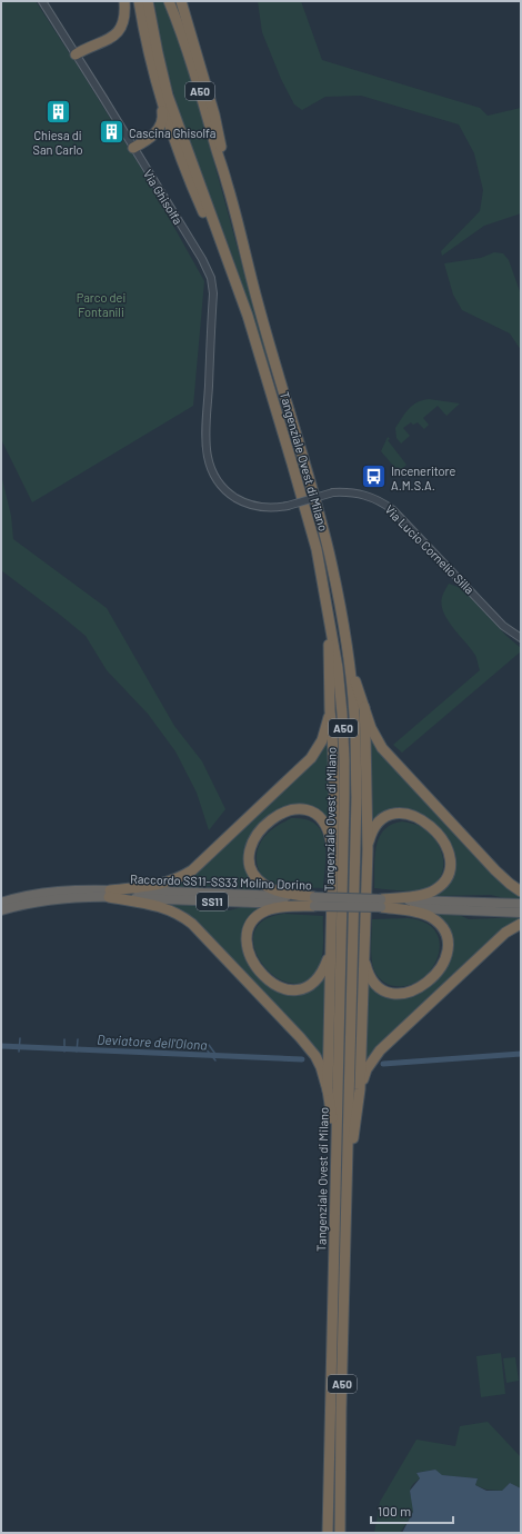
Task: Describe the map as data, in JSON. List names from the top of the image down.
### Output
{
  "streets": {
    "highway": [
      "A50",
      "Tangenziale Ovest di Milano",
      "Raccordo SS11-SS33 Molino Dorino",
      "SS11"
    ],
    "street": ["Via Ghisolfa", "Via Lucio Cornelio Silla"]
  },
  "crossings": [
    ["Via Ghisolfa", "Via Lucio Cornelio Silla"]
  ],
  "water": ["Deviatore dell'Olona"],
  "parks": ["Parco dei Fontanili"],
  "places": {
    "building": ["Chiesa di San Carlo", "Cascina Ghisolfa"],
    "bus stop": ["Inceneritore A.M.S.A."]
  },
  "scale_bar": "100 m"
}
